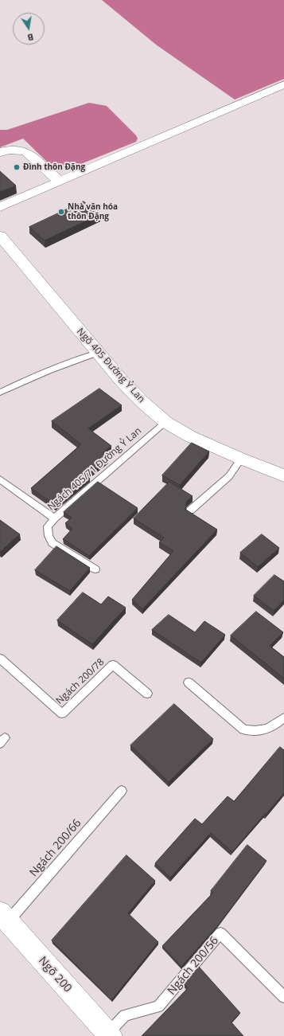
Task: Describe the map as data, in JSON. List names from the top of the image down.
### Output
{
  "streets": {
    "street": ["Ngõ 405 Đường Ỷ Lan", "Ngõ 200"],
    "lane": [
      "Ngách 405/71 Đường Ỷ Lan",
      "Ngách 200/78",
      "Ngách 200/66",
      "Ngách 200/56"
    ]
  },
  "crossings": [
    ["Ngõ 405 Đường Ỷ Lan", "Ngách 405/71 Đường Ỷ Lan"],
    ["Ngách 200/66", "Ngõ 200"],
    ["Ngách 200/56", "Ngõ 200"]
  ],
  "places": ["Đình thôn Đặng", "Nhà văn hóa thôn Đặng"],
  "north": "bottom"
}
